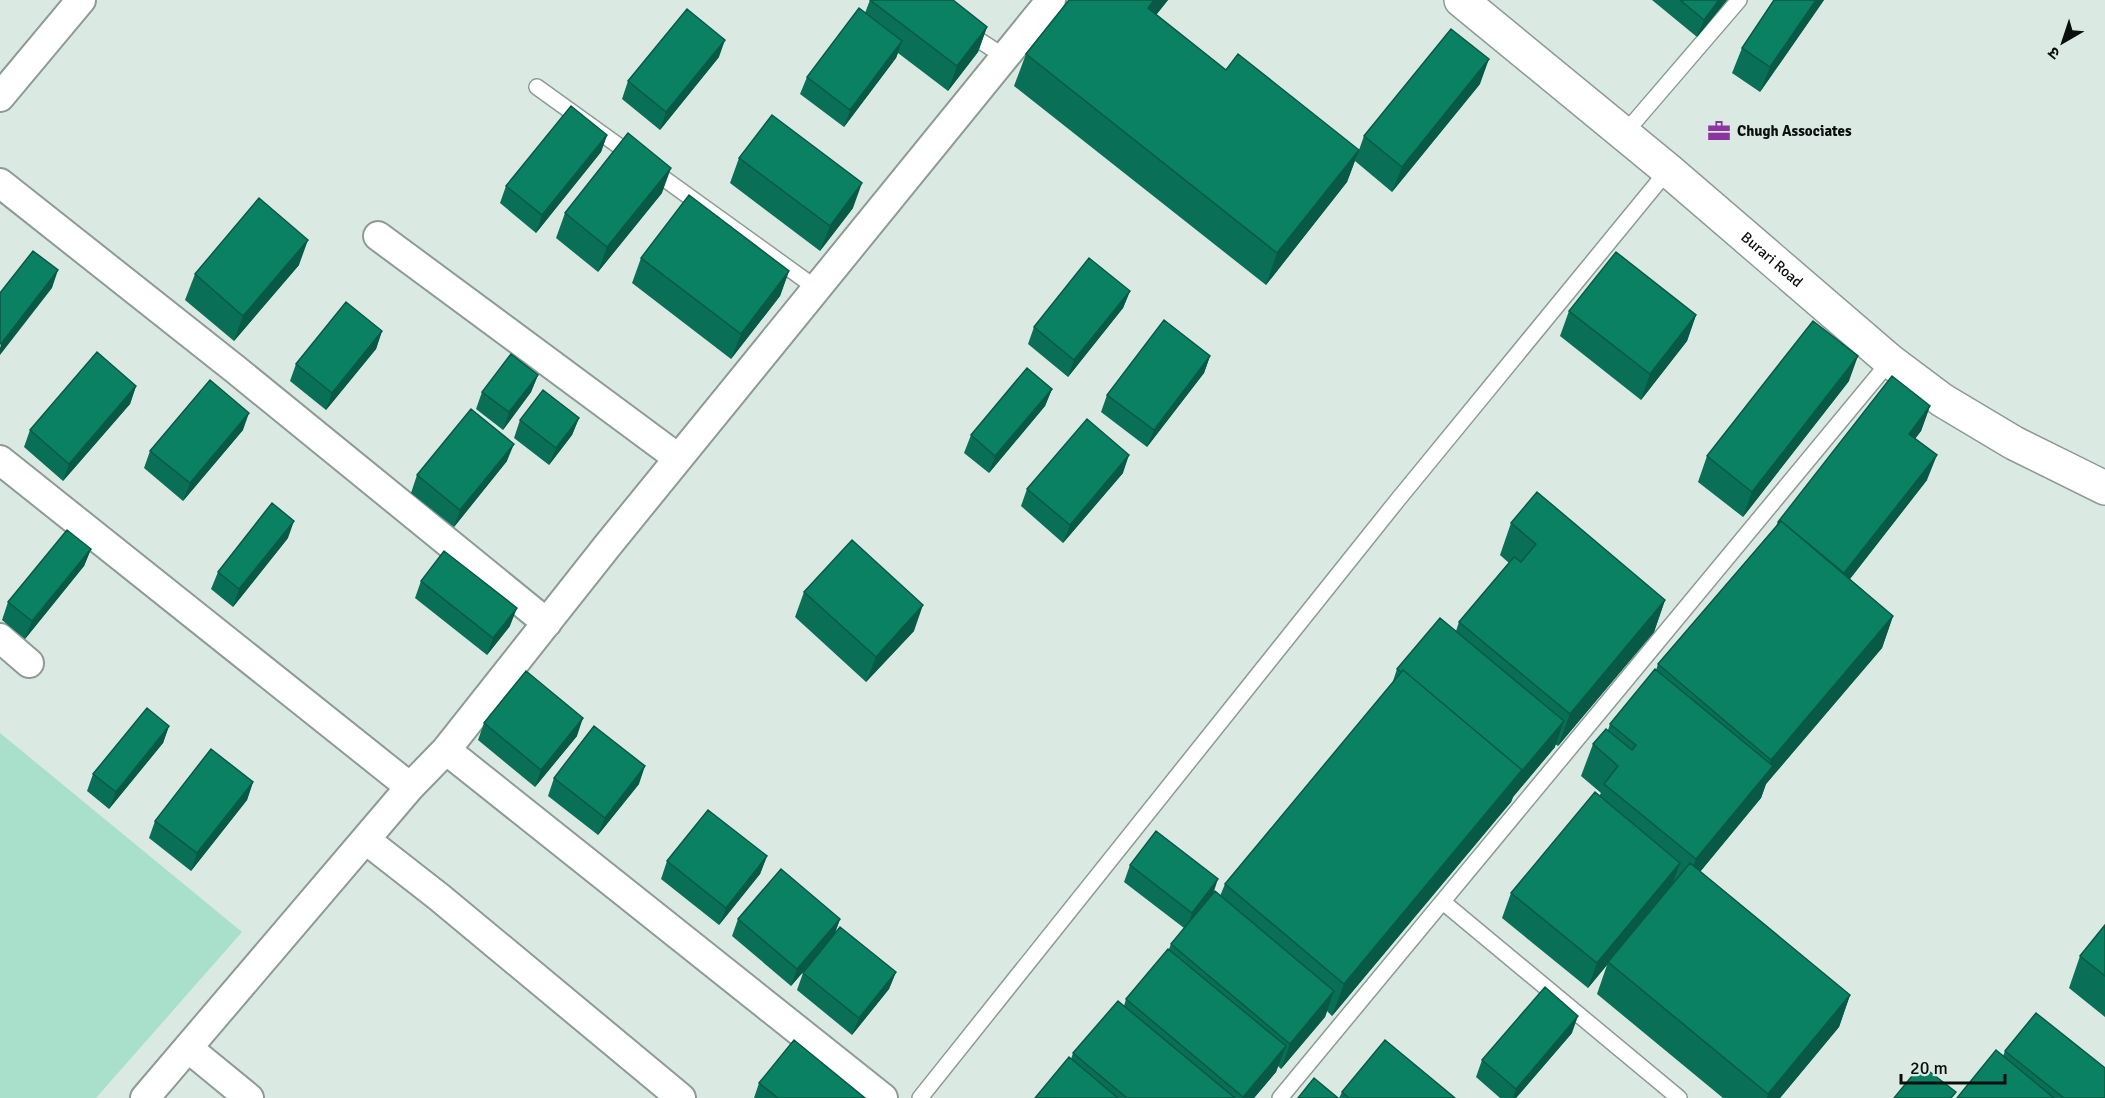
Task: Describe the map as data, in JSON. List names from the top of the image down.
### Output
{
  "streets": {
    "main road": ["Burari Road"]
  },
  "places": {
    "office": ["Chugh Associates"]
  },
  "scale_bar": "20 m",
  "north": "bottom left"
}
